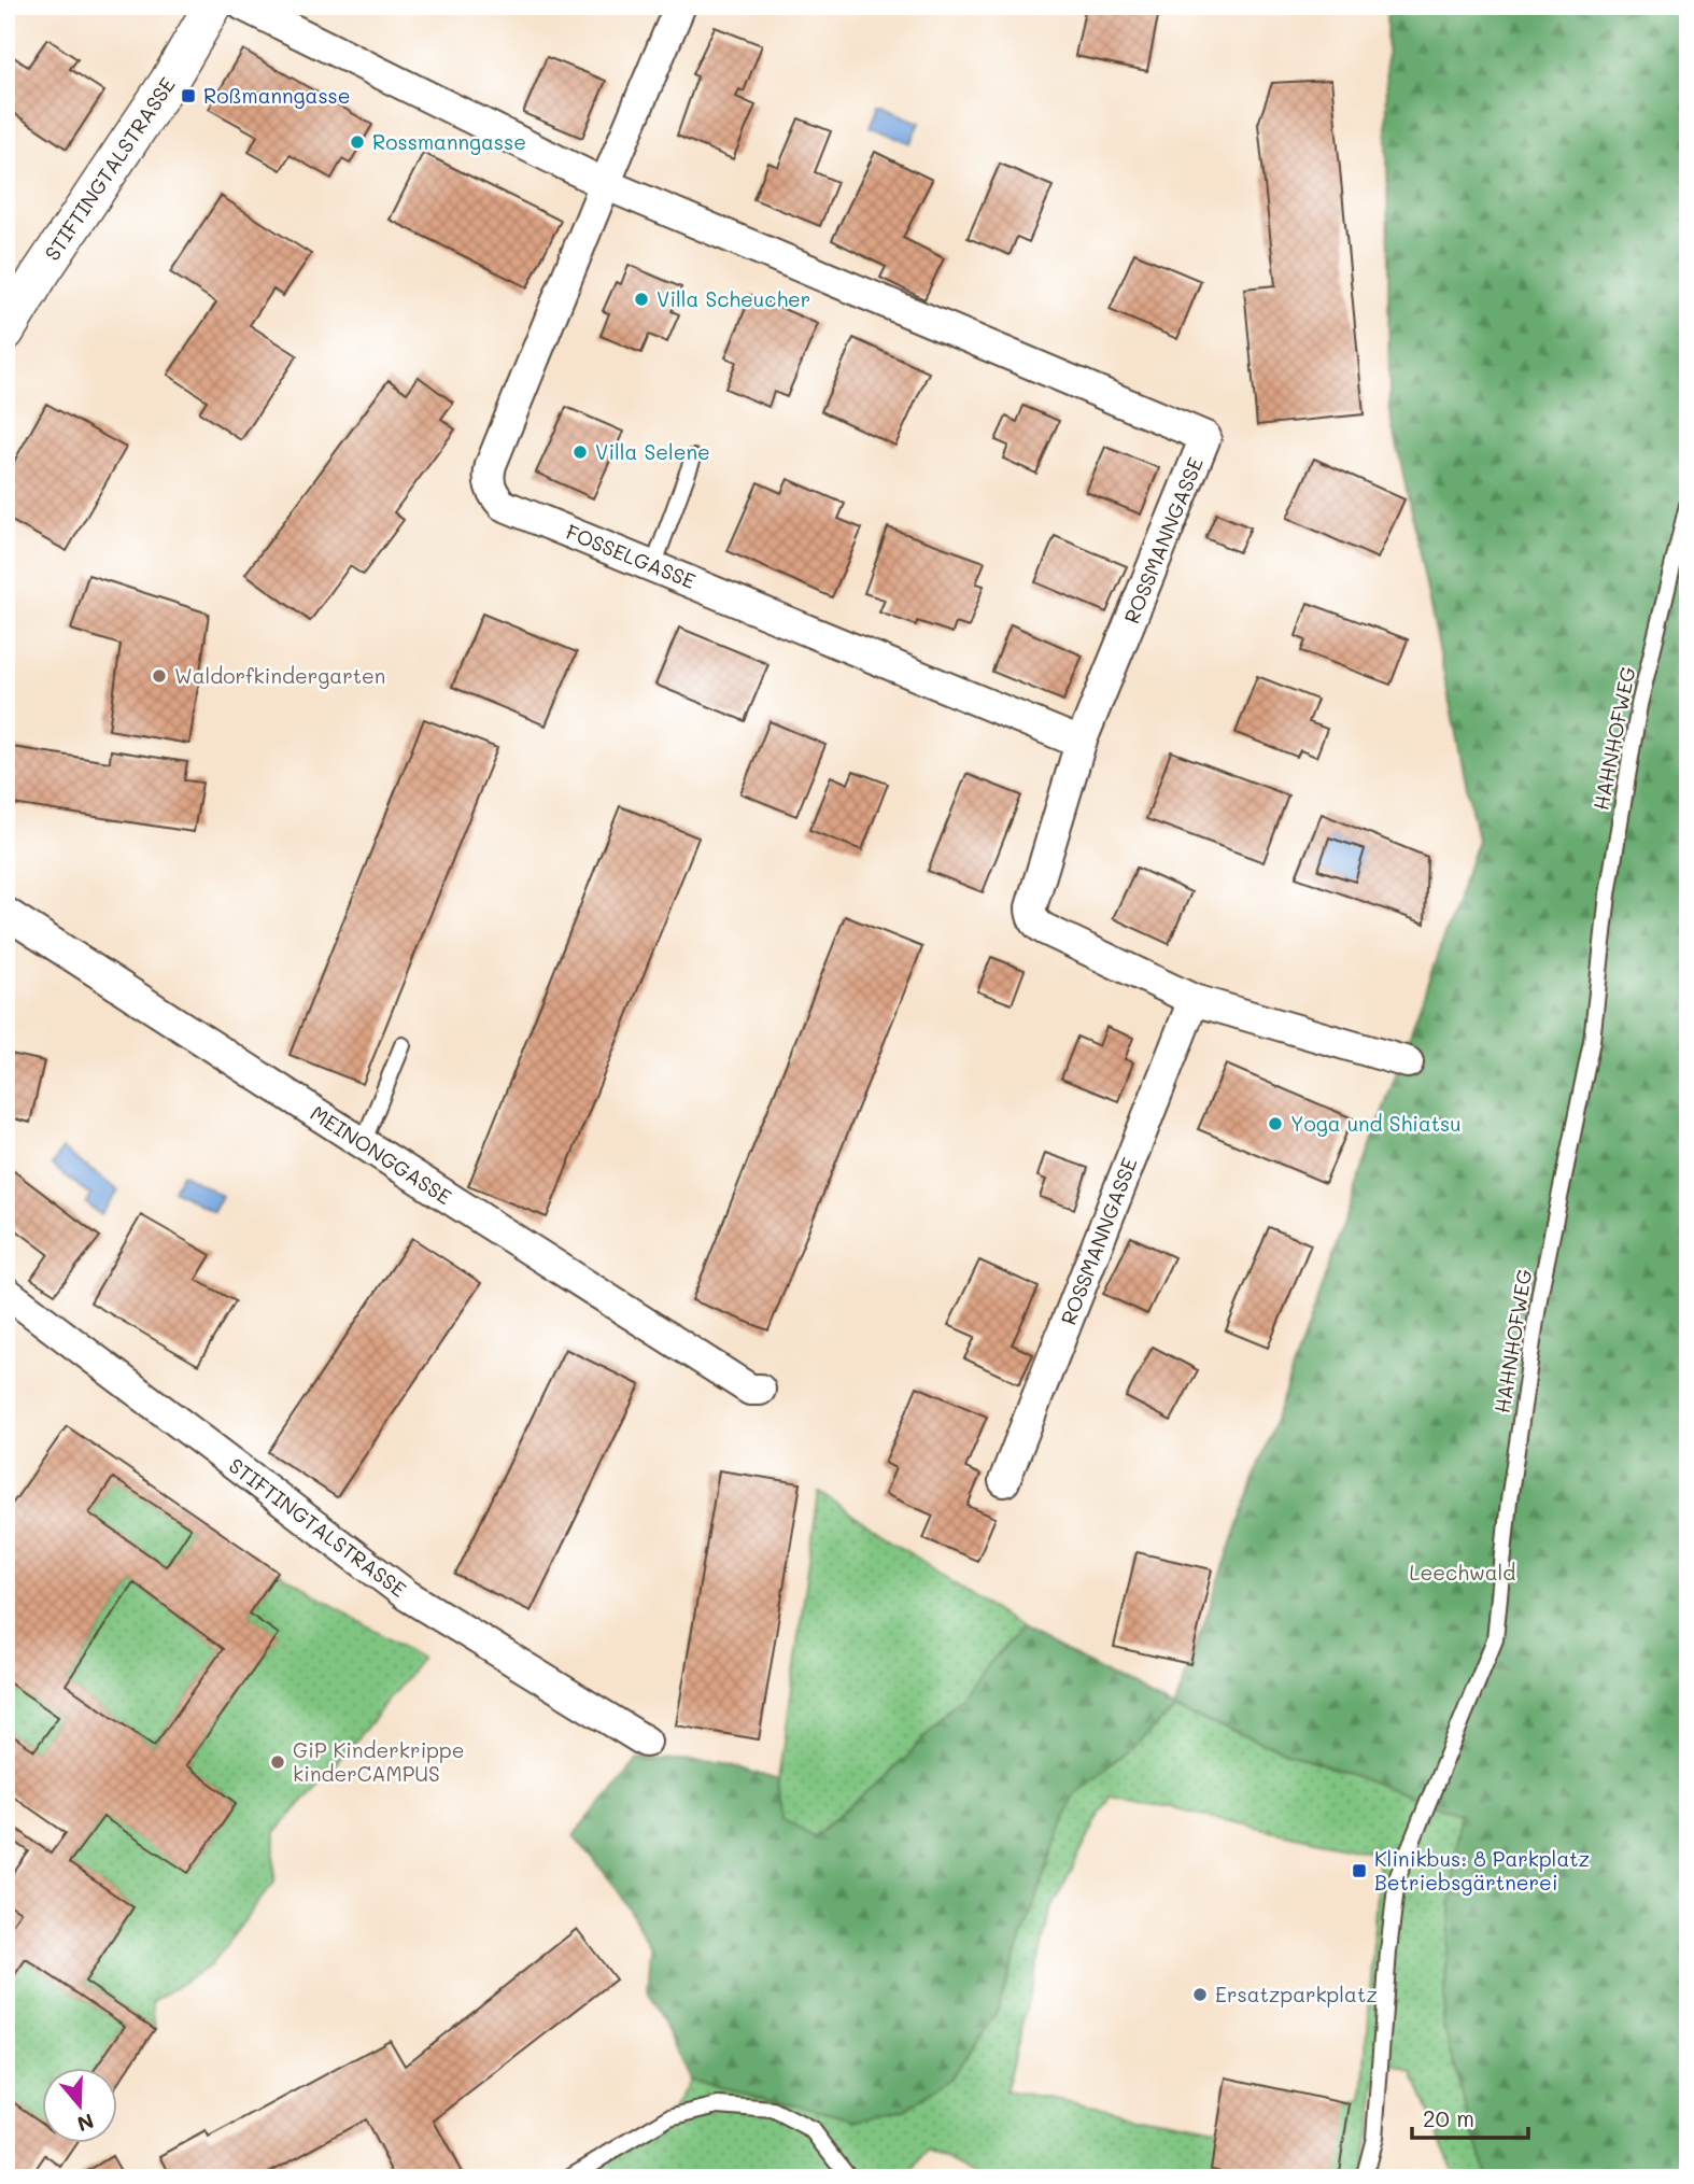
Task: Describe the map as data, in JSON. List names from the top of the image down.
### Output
{
  "streets": {
    "street": [
      "STIFTINGTALSTRASSE",
      "ROSSMANNGASSE",
      "FOSSELGASSE",
      "MEINONGGASSE"
    ],
    "lane": ["HAHNHOFWEG"]
  },
  "crossings": [
    ["ROSSMANNGASSE", "FOSSELGASSE"]
  ],
  "parks": ["Leechwald"],
  "places": {
    "transit": ["Roßmanngasse", "Klinikbus: 8 Parkplatz Betriebsgärtnerei"],
    "other": [
      "Rossmanngasse",
      "Villa Scheucher",
      "Villa Selene",
      "Waldorfkindergarten",
      "Yoga und Shiatsu",
      "GiP Kinderkrippe kinderCAMPUS",
      "Ersatzparkplatz"
    ]
  },
  "scale_bar": "20 m",
  "north": "bottom"
}
